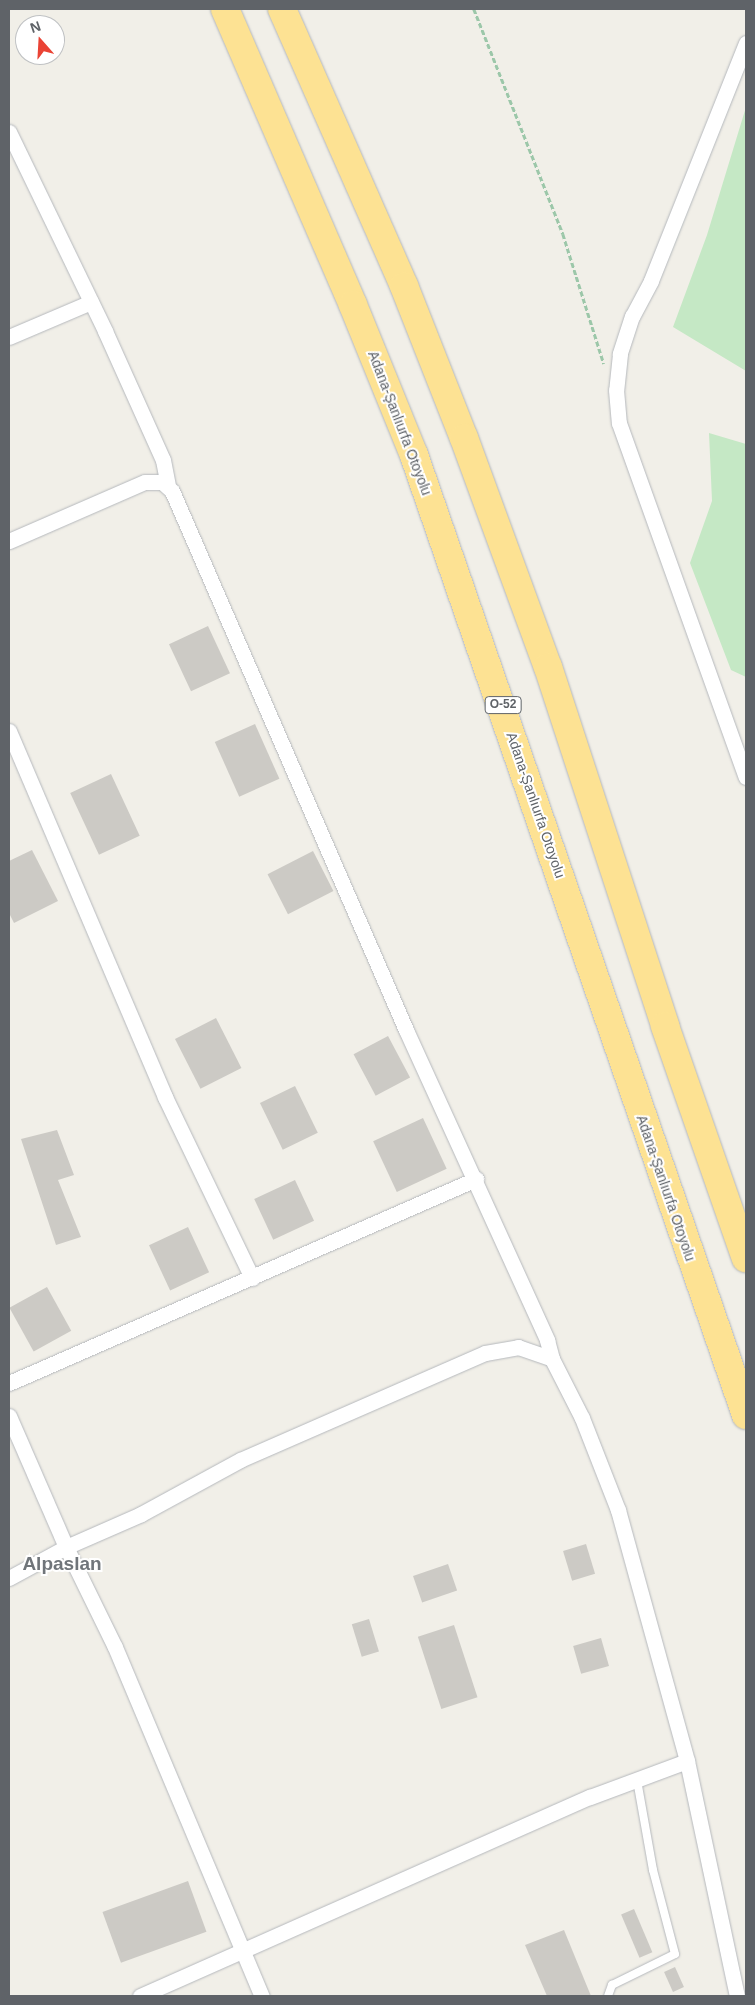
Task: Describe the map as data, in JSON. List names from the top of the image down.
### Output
{
  "streets": {
    "highway": ["Adana-Şanlıurfa Otoyolu", "O-52"]
  },
  "districts": ["Alpaslan"],
  "north": "top"
}
